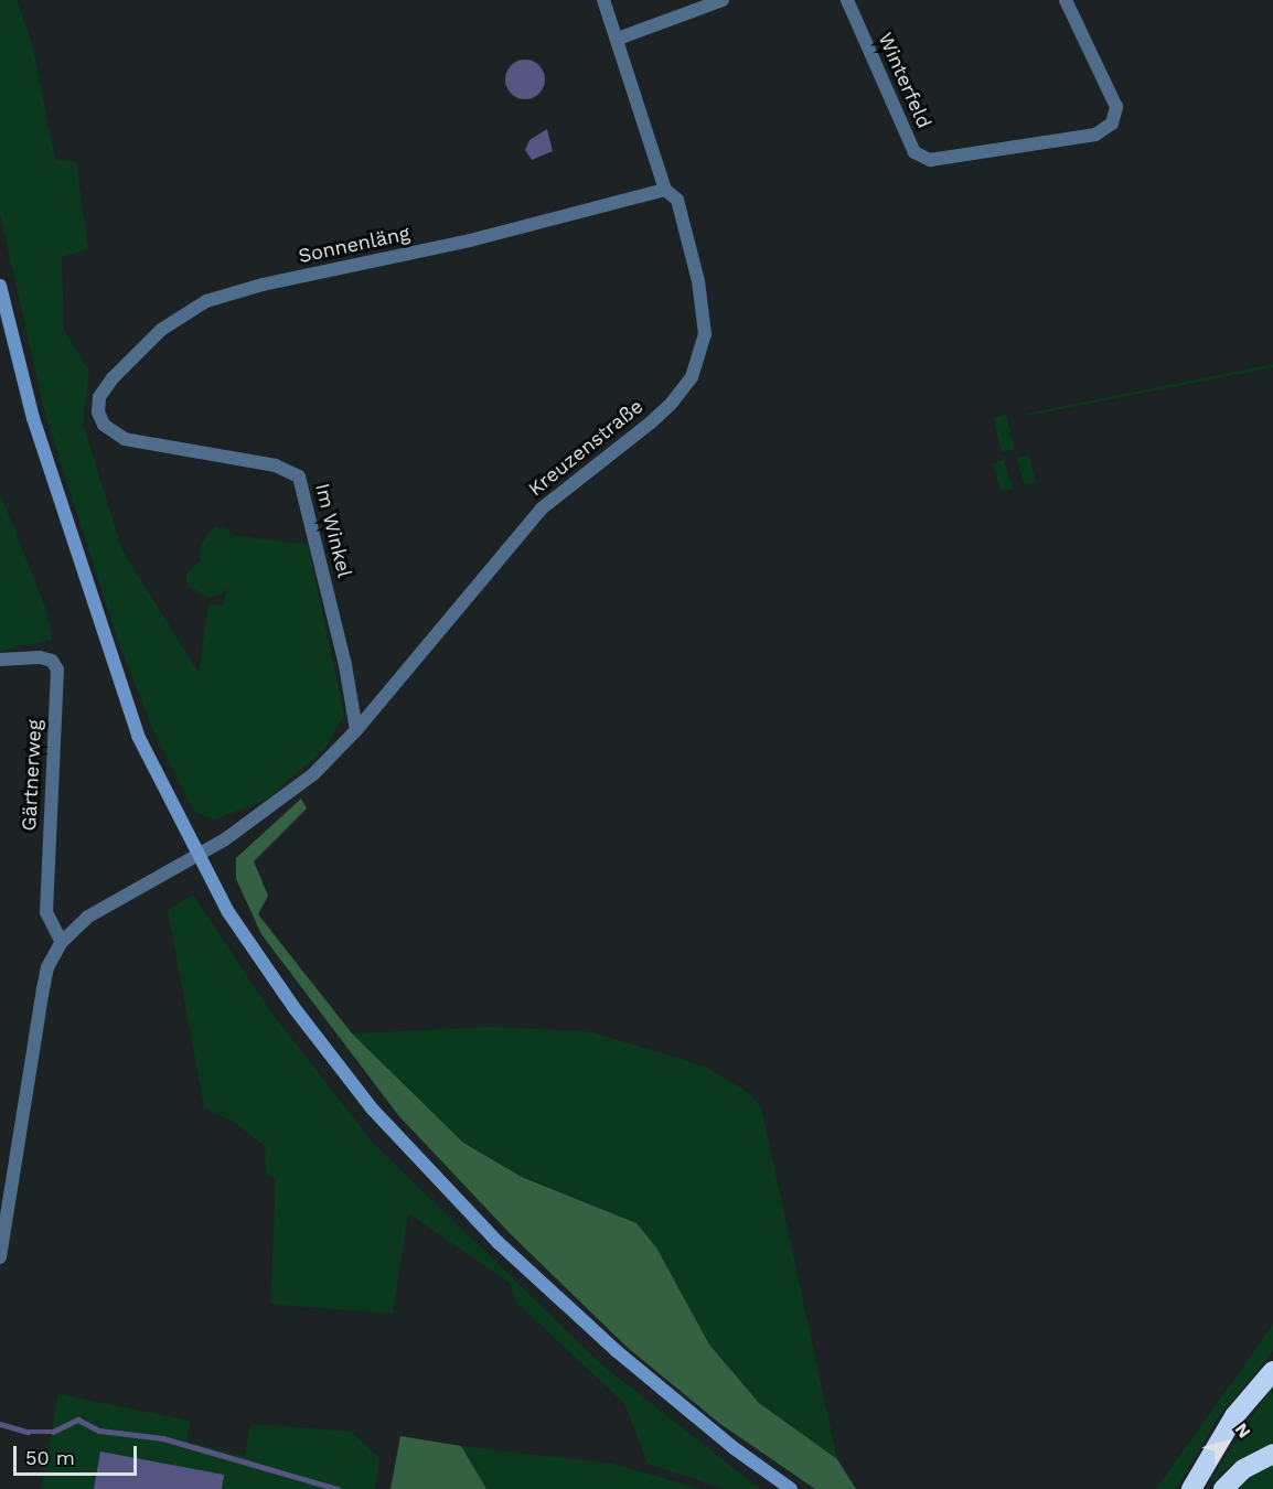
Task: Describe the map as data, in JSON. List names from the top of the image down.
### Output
{
  "streets": {
    "street": [
      "Winterfeld",
      "Sonnenläng",
      "Kreuzenstraße",
      "Im Winkel",
      "Gärtnerweg"
    ]
  },
  "crossings": [
    ["Sonnenläng", "Kreuzenstraße"],
    ["Sonnenläng", "Im Winkel"],
    ["Kreuzenstraße", "Im Winkel"],
    ["Kreuzenstraße", "Gärtnerweg"]
  ],
  "scale_bar": "50 m",
  "north": "top right"
}
